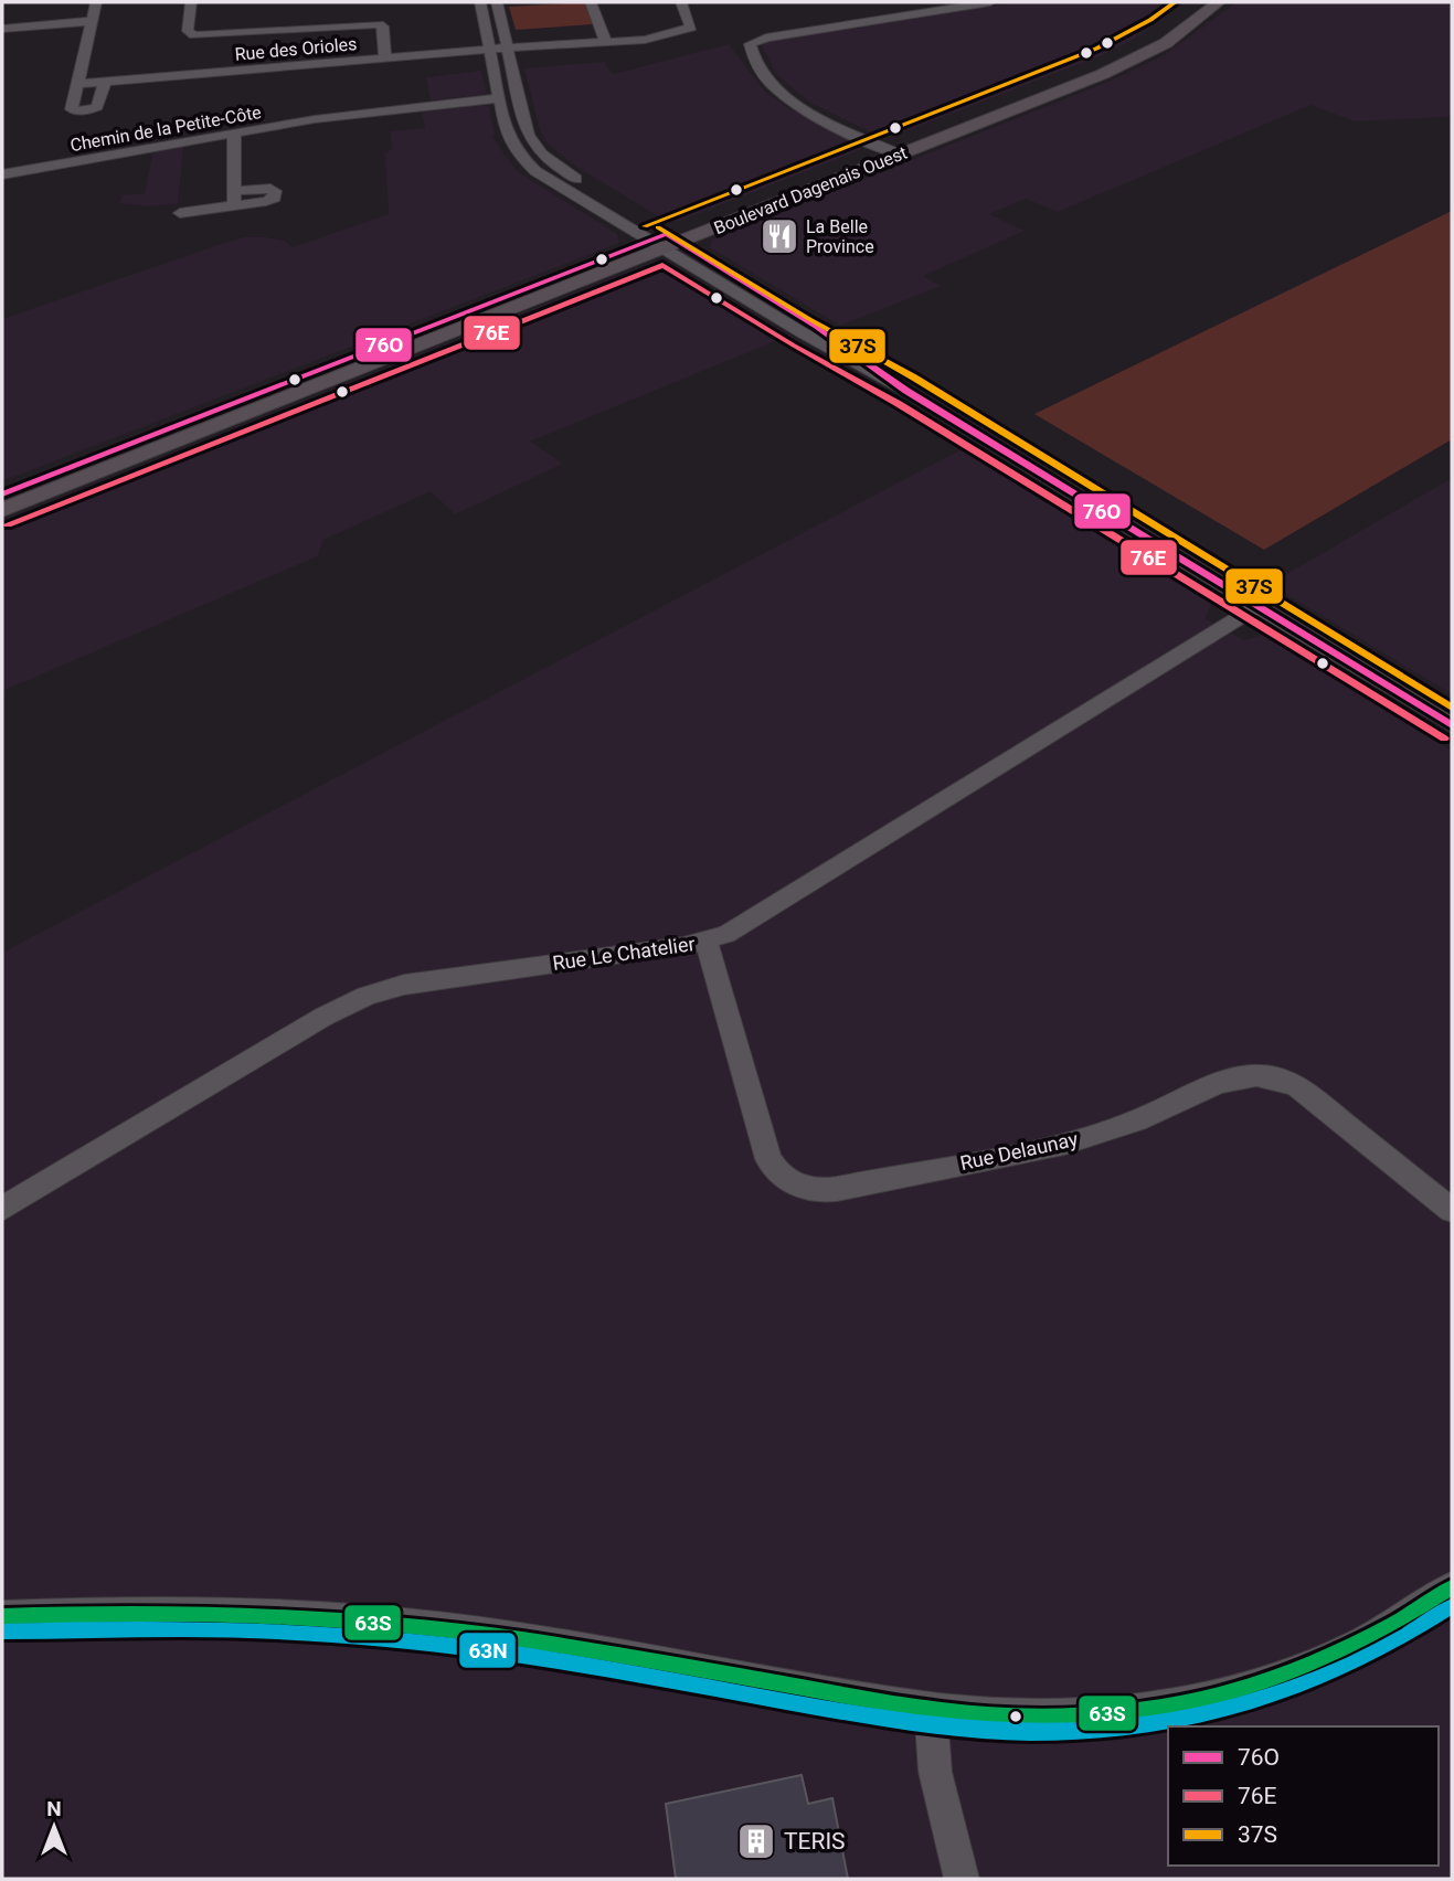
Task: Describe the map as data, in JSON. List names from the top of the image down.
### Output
{
  "streets": {
    "main road": ["Boulevard Dagenais Ouest"],
    "street": [
      "Rue des Orioles",
      "Chemin de la Petite-Côte",
      "Rue Le Chatelier",
      "Rue Delaunay"
    ]
  },
  "crossings": [
    ["Rue Le Chatelier", "Rue Delaunay"]
  ],
  "places": {
    "restaurant": ["La Belle Province"],
    "building": ["TERIS"]
  },
  "lines": [
    "transit line 37S",
    "transit line 76O",
    "transit line 76E",
    "transit line 63S",
    "transit line 63N"
  ],
  "legend": ["76O", "76E", "37S"],
  "north": "top"
}
